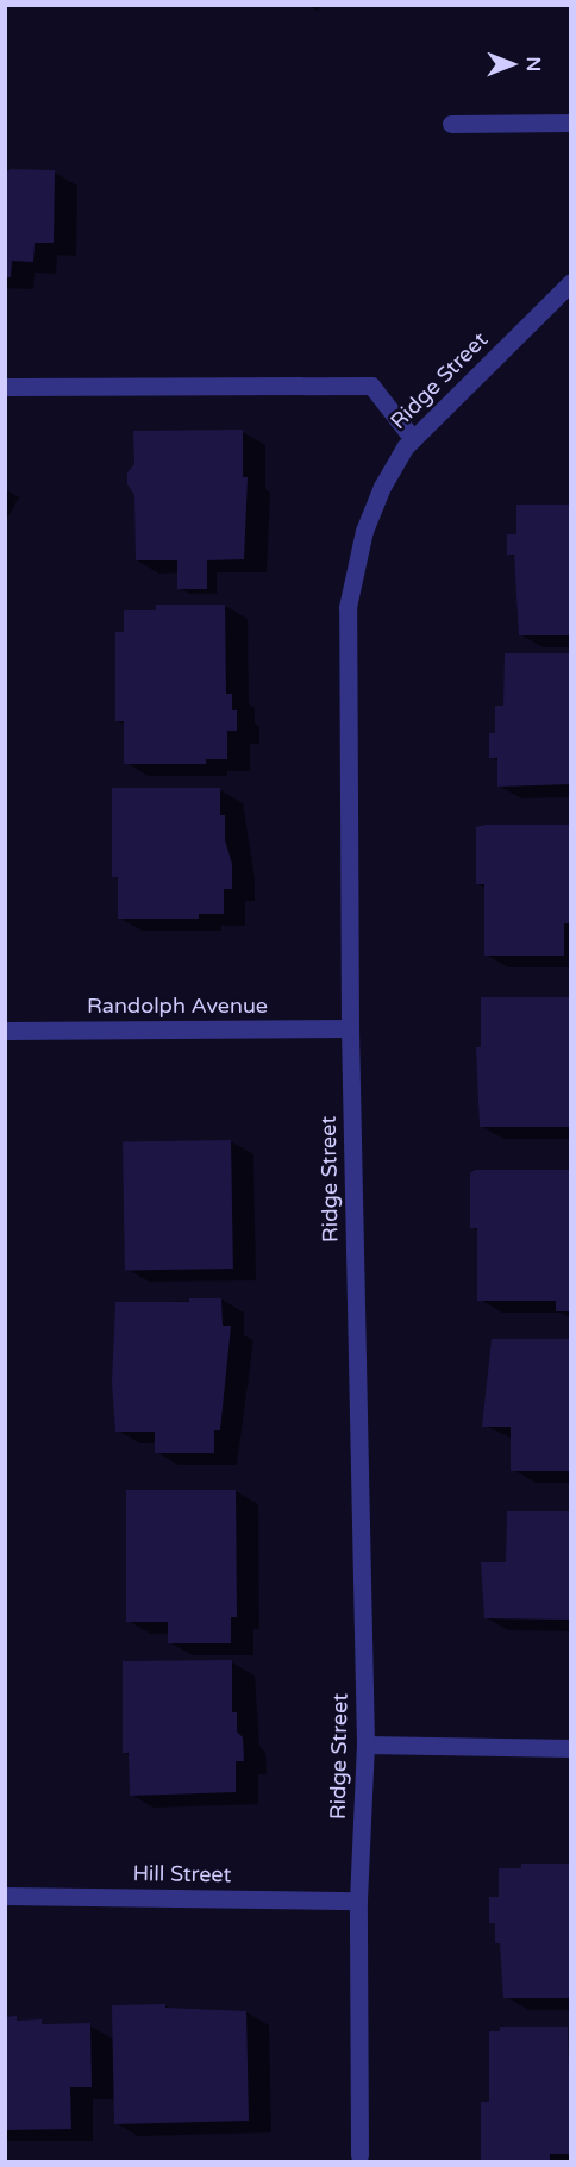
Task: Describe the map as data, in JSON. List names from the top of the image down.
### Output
{
  "streets": {
    "street": ["Ridge Street", "Randolph Avenue", "Hill Street"]
  },
  "crossings": [
    ["Ridge Street", "Randolph Avenue"],
    ["Ridge Street", "Hill Street"]
  ],
  "north": "right"
}
